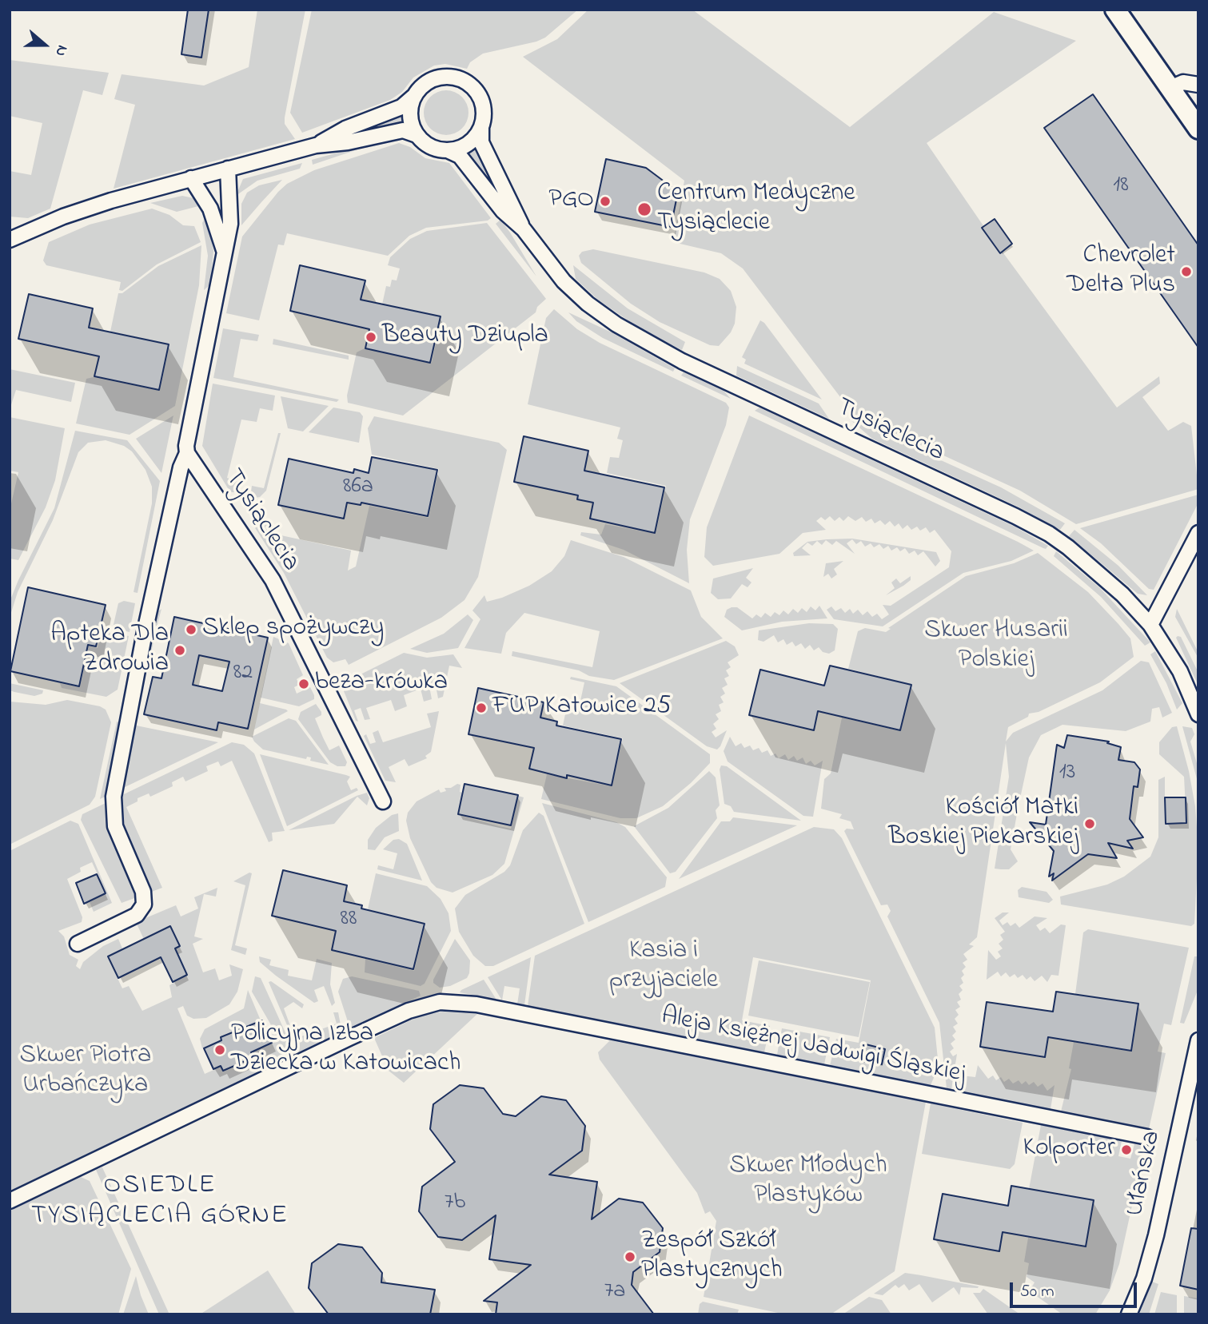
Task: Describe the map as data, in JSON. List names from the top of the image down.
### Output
{
  "streets": {
    "street": ["Tysiąclecia", "Aleja Księżnej Jadwigi Śląskiej", "Ułańska"]
  },
  "districts": ["OSIEDLE TYSIĄCLECIA GÓRNE"],
  "parks": [
    "Skwer Husarii Polskiej",
    "Kasia i przyjaciele",
    "Skwer Piotra Urbańczyka",
    "Skwer Młodych Plastyków"
  ],
  "places": [
    "PGO",
    "Centrum Medyczne Tysiąclecie",
    "Chevrolet Delta Plus",
    "Beauty Dziupla",
    "Sklep spożywczy",
    "Apteka Dla Zdrowia",
    "beza-krówka",
    "FUP Katowice 25",
    "Kościół Matki Boskiej Piekarskiej",
    "Policyjna Izba Dziecka w Katowicach",
    "Kolporter",
    "Zespół Szkół Plastycznych"
  ],
  "house_numbers": [
    "18",
    "86a",
    "82",
    "13",
    "88",
    "7b",
    "7a"
  ],
  "scale_bar": "50 m",
  "north": "right"
}
